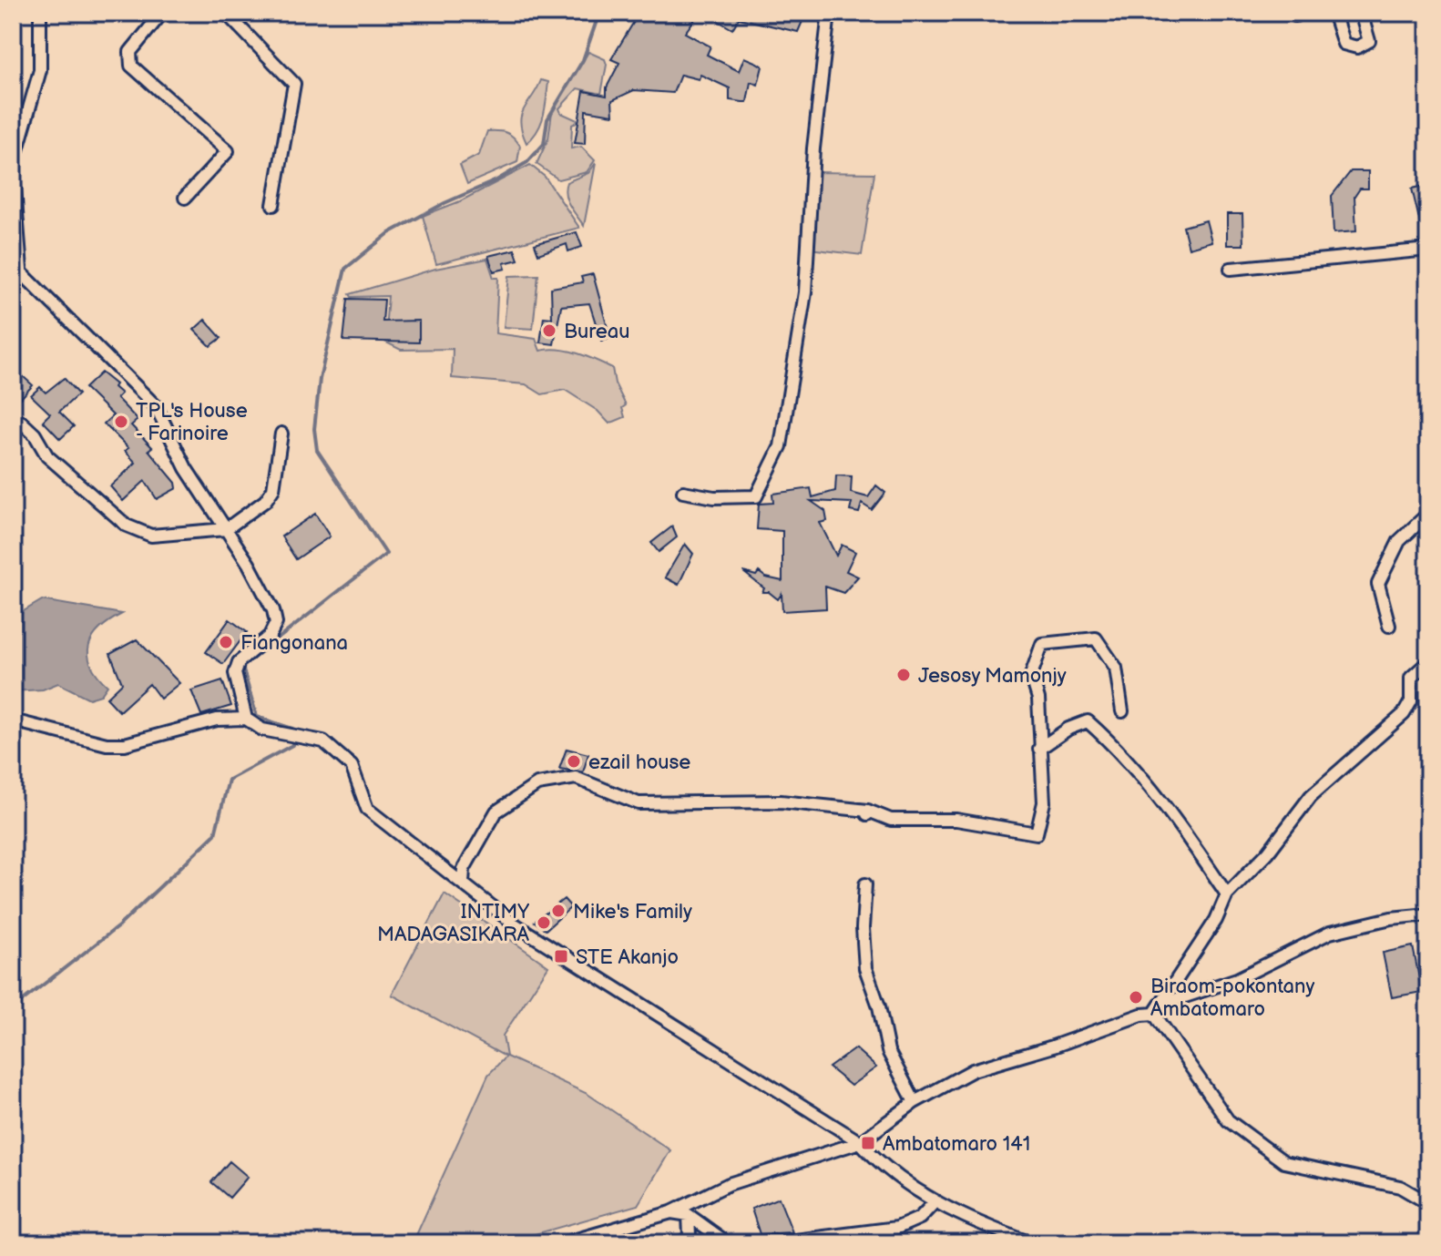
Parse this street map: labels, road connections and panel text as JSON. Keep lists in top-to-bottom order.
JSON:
{
  "places": {
    "other": [
      "Bureau",
      "TPL's House - Farinoire",
      "Fiangonana",
      "Jesosy Mamonjy",
      "ezail house",
      "Mike's Family",
      "INTIMY MADAGASIKARA",
      "Biraom-pokontany Ambatomaro"
    ],
    "transit": ["STE Akanjo", "Ambatomaro 141"]
  }
}
